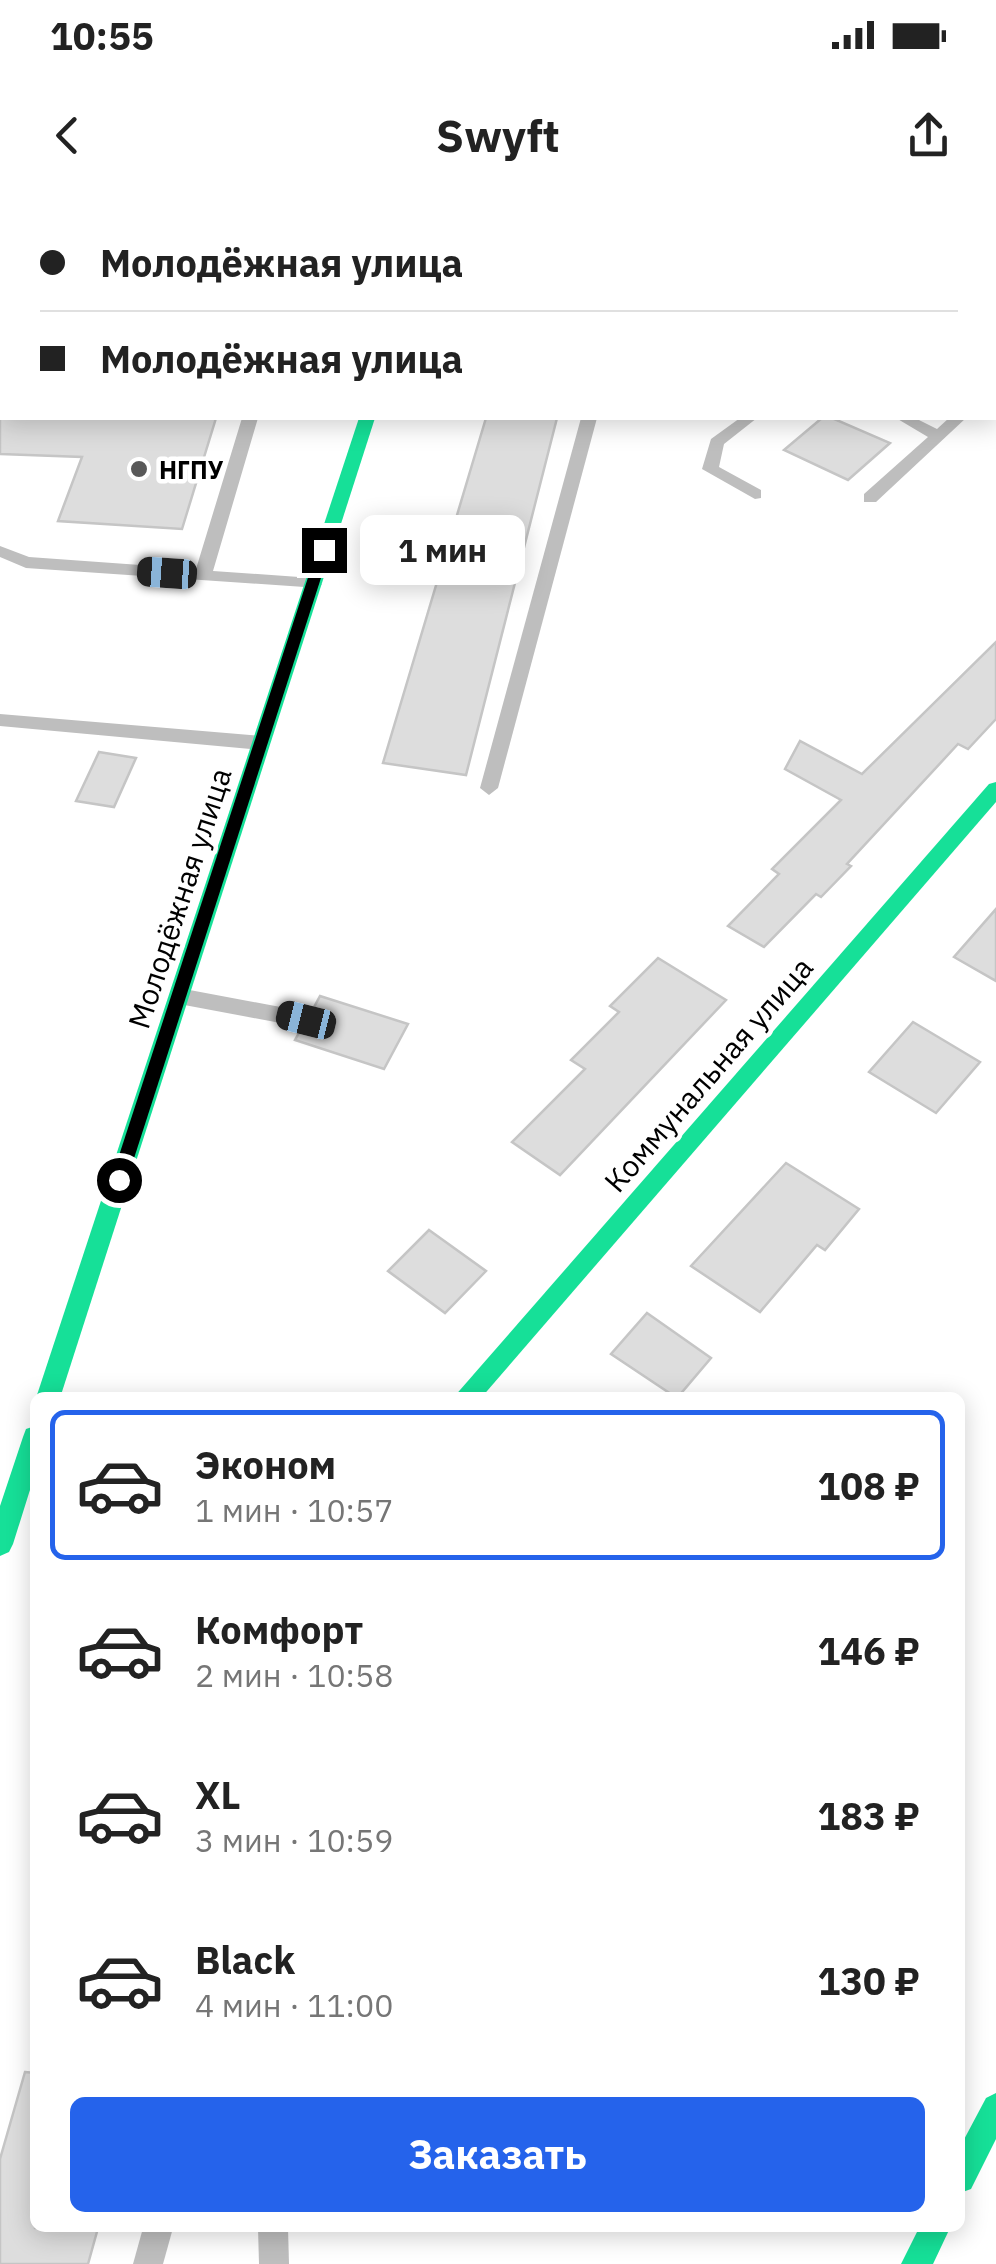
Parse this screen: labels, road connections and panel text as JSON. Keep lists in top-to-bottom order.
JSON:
{
  "streets": {
    "street": ["Молодёжная улица", "Коммунальная улица"]
  },
  "places": ["НГПУ"],
  "page": {
    "status": "10:55",
    "header": "Swyft",
    "banner": ["Молодёжная улица", "Молодёжная улица"],
    "bubble": "1 мин",
    "list": [
      {
        "name": "Эконом",
        "note": "1 мин · 10:57",
        "value": "108 ₽"
      },
      {
        "name": "Комфорт",
        "note": "2 мин · 10:58",
        "value": "146 ₽"
      },
      {
        "name": "XL",
        "note": "3 мин · 10:59",
        "value": "183 ₽"
      },
      {
        "name": "Black",
        "note": "4 мин · 11:00",
        "value": "130 ₽"
      }
    ],
    "buttons": "Заказать"
  }
}
